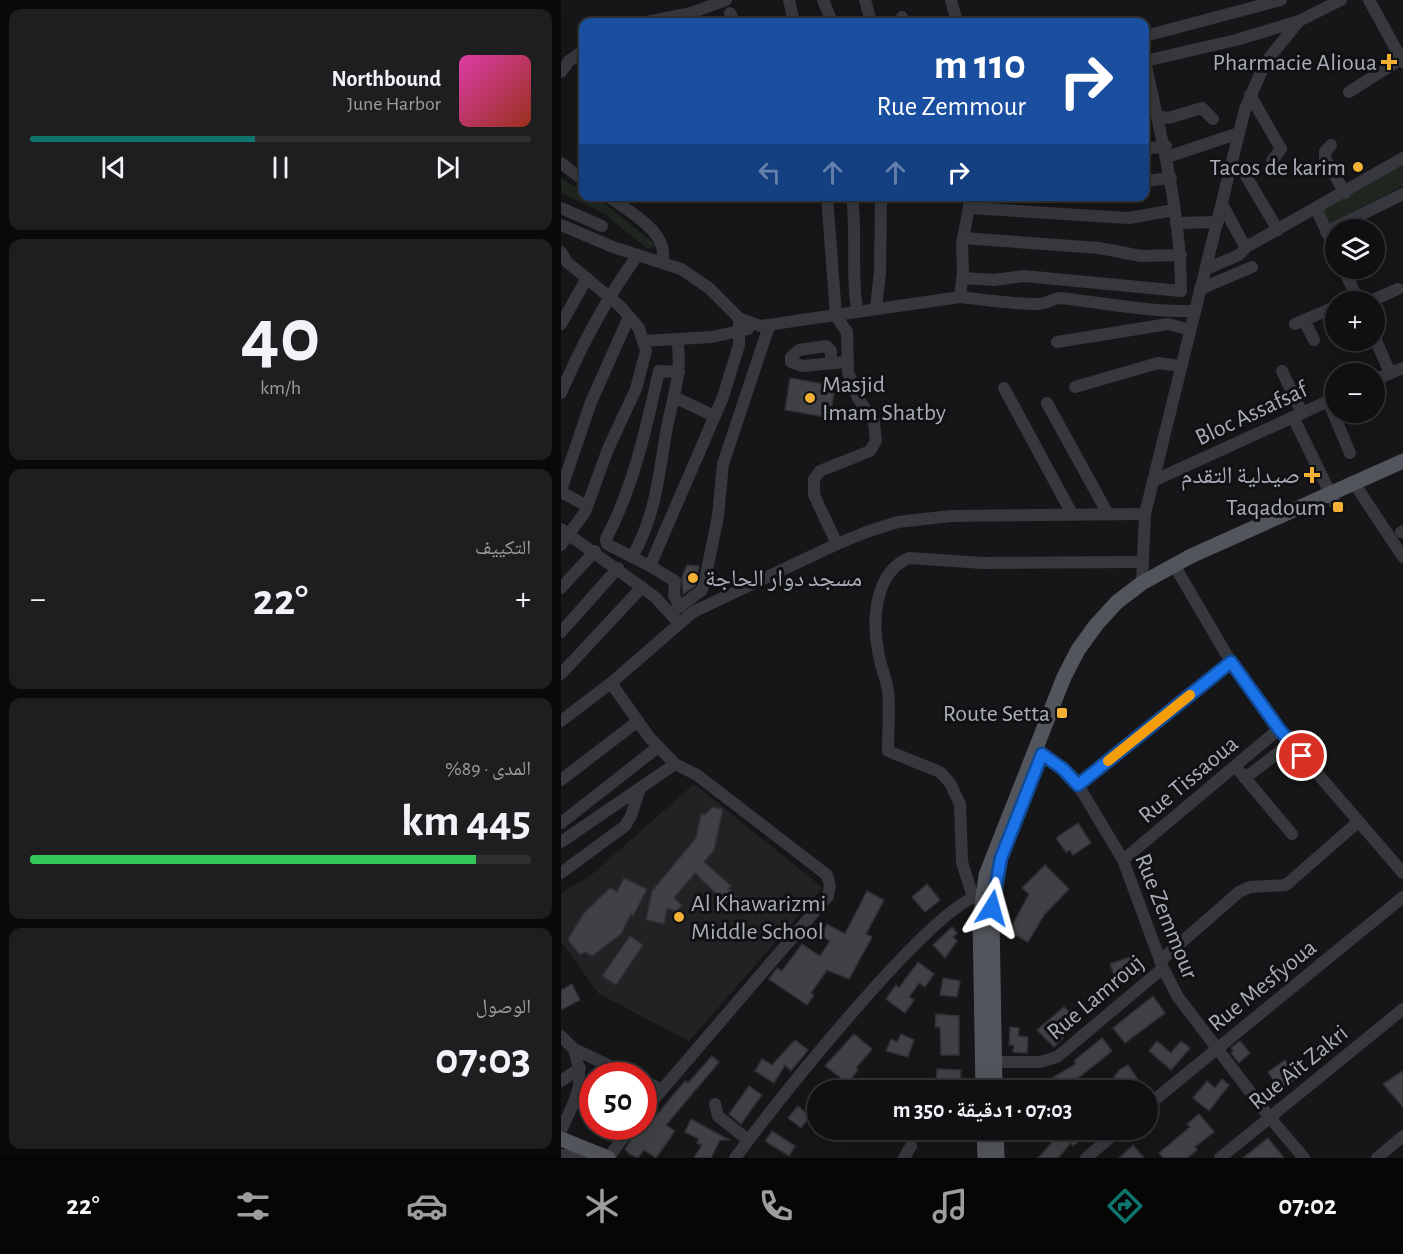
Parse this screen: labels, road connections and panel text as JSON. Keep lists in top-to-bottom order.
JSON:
{
  "streets": {
    "street": [
      "Bloc Assafsaf",
      "Rue Tissaoua",
      "Rue Zemmour",
      "Rue Mesfyoua",
      "Rue Lamrouj",
      "Rue Aït Zakri"
    ]
  },
  "crossings": [
    ["Rue Tissaoua", "Rue Zemmour"],
    ["Rue Zemmour", "Rue Mesfyoua"],
    ["Rue Zemmour", "Rue Lamrouj"],
    ["Rue Zemmour", "Rue Aït Zakri"]
  ],
  "places": {
    "health": ["Pharmacie Alioua", "صيدلية التقدم"],
    "other": [
      "Tacos de karim",
      "Masjid Imam Shatby",
      "مسجد دوار الحاجة",
      "Al Khawarizmi Middle School"
    ],
    "transit": ["Taqadoum", "Route Setta"]
  },
  "page": {
    "turn": ["110 m", "Rue Zemmour"],
    "song": ["Northbound", "June Harbor"],
    "map_buttons": ["+", "−"],
    "tile": [
      ["40", "km/h"],
      "التكييف",
      ["المدى · 89%", "445 km"],
      ["الوصول", "07:03"]
    ],
    "heat": ["−", "22°", "+"],
    "limit": "50",
    "trip": "07:03 · 1 دقيقة · 350 m",
    "tabs": ["07:02", "22°"]
  }
}
